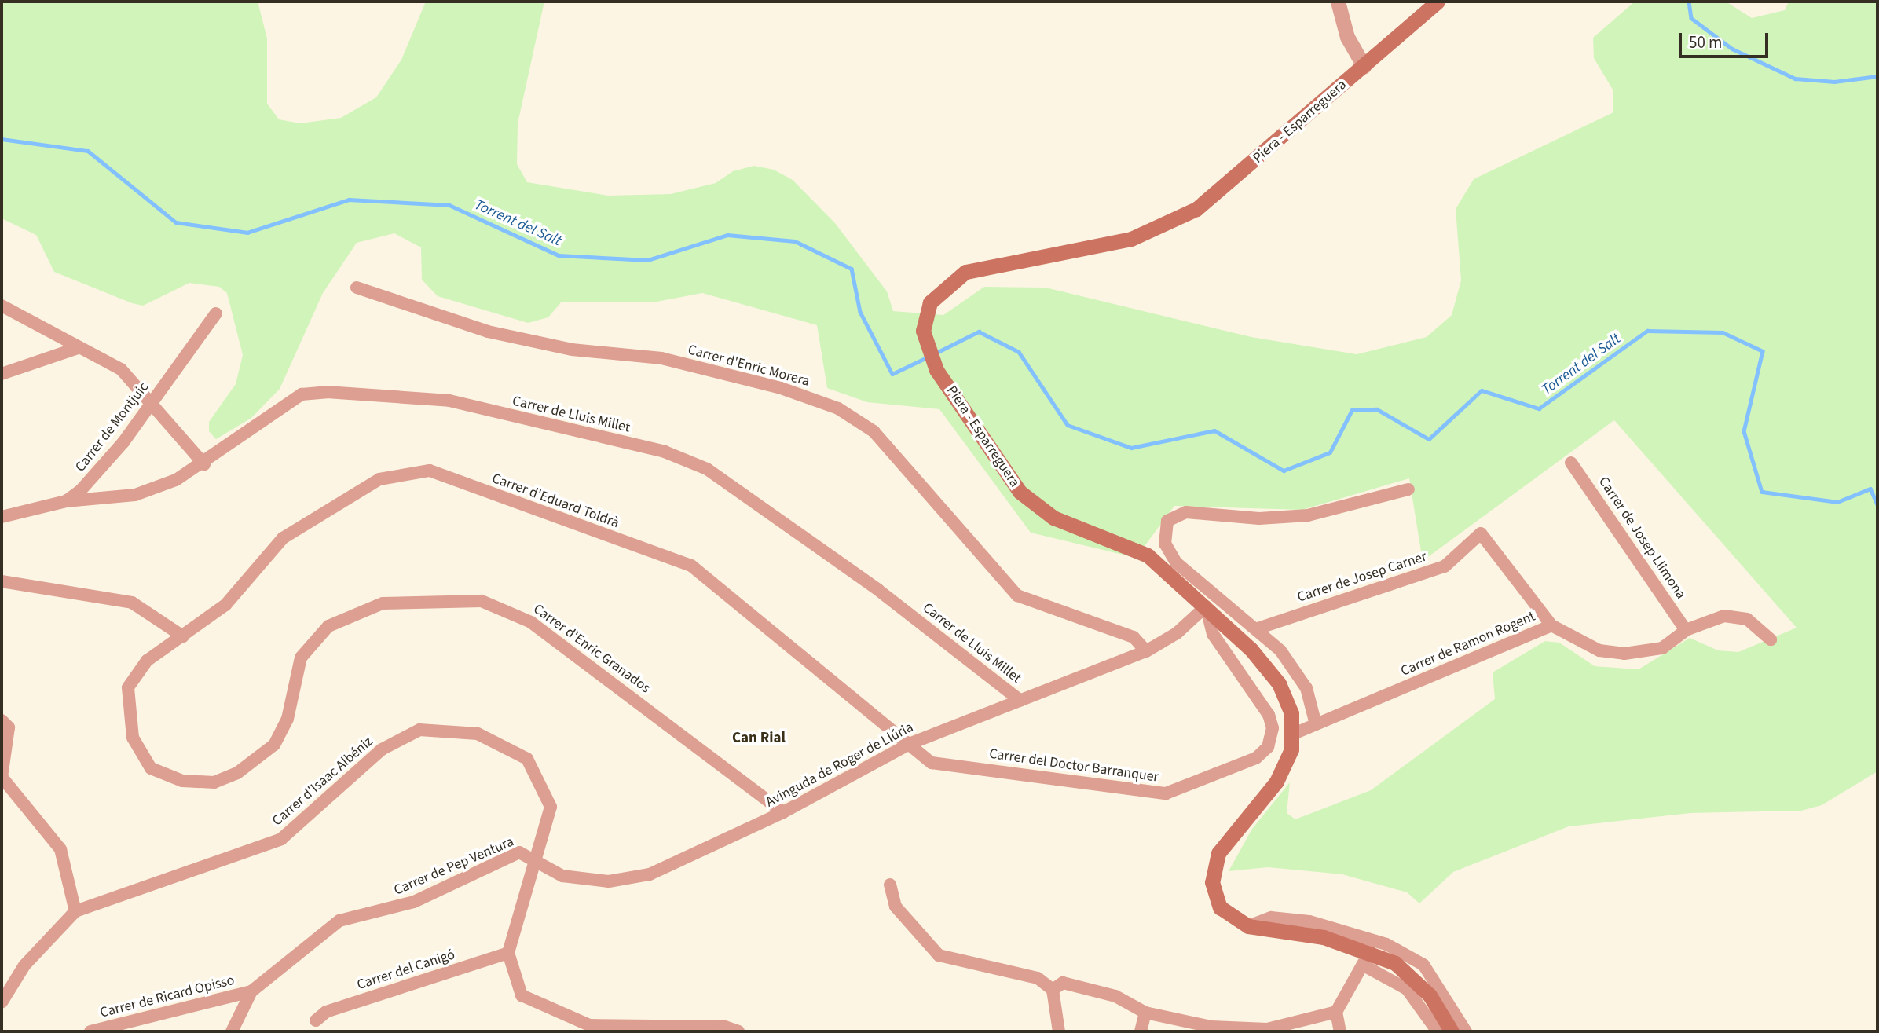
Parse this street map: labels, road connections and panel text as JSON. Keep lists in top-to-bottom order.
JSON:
{
  "streets": {
    "main road": ["Piera - Esparreguera"],
    "street": [
      "Carrer d'Enric Morera",
      "Carrer de Lluis Millet",
      "Carrer de Montjuic",
      "Carrer d'Eduard Toldrà",
      "Carrer de Josep Llimona",
      "Carrer de Josep Carner",
      "Carrer de Ramon Rogent",
      "Carrer d'Enric Granados",
      "Avinguda de Roger de Llúria",
      "Carrer del Doctor Barranquer",
      "Carrer d'Isaac Albéniz",
      "Carrer de Pep Ventura",
      "Carrer del Canigó",
      "Carrer de Ricard Opisso"
    ]
  },
  "crossings": [
    ["Piera - Esparreguera", "Carrer de Ramon Rogent"],
    ["Piera - Esparreguera", "Avinguda de Roger de Llúria"],
    ["Piera - Esparreguera", "Carrer del Doctor Barranquer"],
    ["Carrer d'Enric Morera", "Avinguda de Roger de Llúria"],
    ["Carrer de Lluis Millet", "Carrer de Montjuic"],
    ["Carrer de Lluis Millet", "Avinguda de Roger de Llúria"],
    ["Carrer d'Eduard Toldrà", "Carrer d'Enric Granados"],
    ["Carrer d'Eduard Toldrà", "Avinguda de Roger de Llúria"],
    ["Carrer d'Eduard Toldrà", "Carrer del Doctor Barranquer"],
    ["Carrer de Josep Llimona", "Carrer de Ramon Rogent"],
    ["Carrer de Josep Carner", "Carrer de Ramon Rogent"],
    ["Carrer d'Enric Granados", "Avinguda de Roger de Llúria"],
    ["Avinguda de Roger de Llúria", "Carrer del Doctor Barranquer"],
    ["Avinguda de Roger de Llúria", "Carrer d'Isaac Albéniz"],
    ["Avinguda de Roger de Llúria", "Carrer de Pep Ventura"],
    ["Carrer d'Isaac Albéniz", "Carrer de Pep Ventura"],
    ["Carrer d'Isaac Albéniz", "Carrer del Canigó"],
    ["Carrer de Pep Ventura", "Carrer de Ricard Opisso"]
  ],
  "districts": ["Can Rial"],
  "water": ["Torrent del Salt"],
  "scale_bar": "50 m"
}
